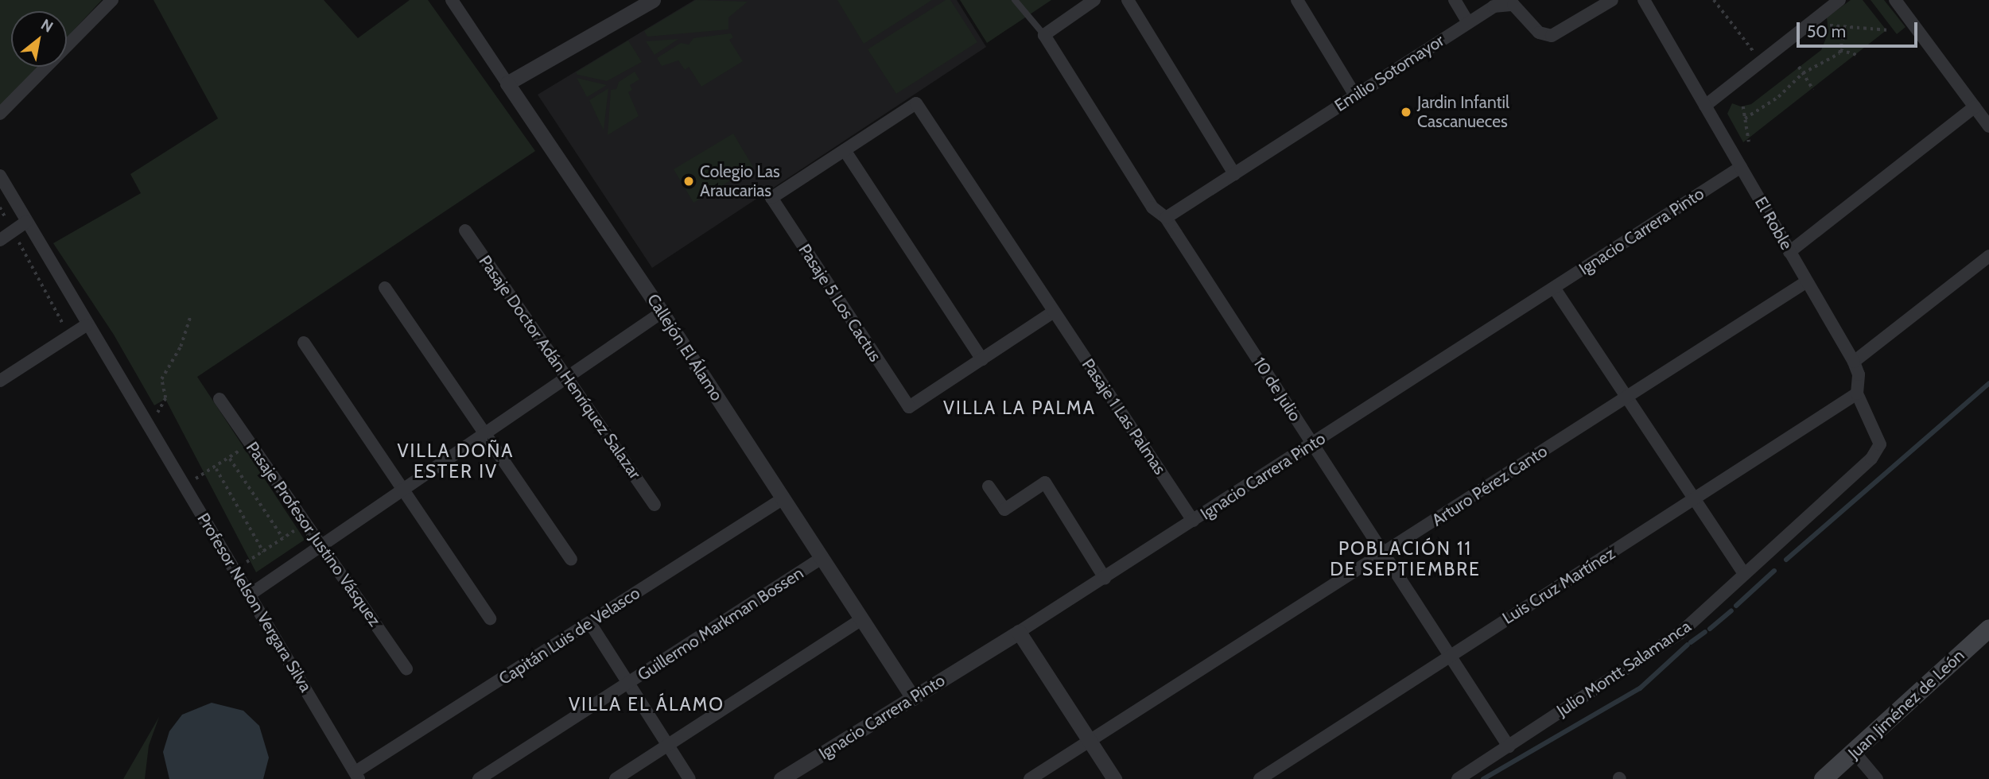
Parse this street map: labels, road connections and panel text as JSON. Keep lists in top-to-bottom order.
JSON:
{
  "streets": {
    "main road": ["Juan Jiménez de León"],
    "street": [
      "Emilio Sotomayor",
      "El Roble",
      "Ignacio Carrera Pinto",
      "Pasaje 5 Los Cactus",
      "Callejón El Álamo",
      "Pasaje Doctor Adán Henríquez Salazar",
      "10 de Julio",
      "Pasaje 1 Las Palmas",
      "Arturo Pérez Canto",
      "Pasaje Profesor Justino Vásquez",
      "Luis Cruz Martínez",
      "Profesor Nelson Vergara Silva",
      "Guillermo Markman Bossen",
      "Capitán Luis de Velasco",
      "Julio Montt Salamanca"
    ]
  },
  "crossings": [
    ["Emilio Sotomayor", "10 de Julio"],
    ["El Roble", "Ignacio Carrera Pinto"],
    ["El Roble", "Arturo Pérez Canto"],
    ["El Roble", "Luis Cruz Martínez"],
    ["El Roble", "Julio Montt Salamanca"],
    ["Ignacio Carrera Pinto", "Callejón El Álamo"],
    ["Ignacio Carrera Pinto", "10 de Julio"],
    ["Ignacio Carrera Pinto", "Pasaje 1 Las Palmas"],
    ["Pasaje 5 Los Cactus", "Pasaje 1 Las Palmas"],
    ["Callejón El Álamo", "Guillermo Markman Bossen"],
    ["Callejón El Álamo", "Capitán Luis de Velasco"],
    ["10 de Julio", "Arturo Pérez Canto"],
    ["10 de Julio", "Luis Cruz Martínez"],
    ["10 de Julio", "Julio Montt Salamanca"],
    ["Profesor Nelson Vergara Silva", "Capitán Luis de Velasco"]
  ],
  "districts": [
    "VILLA LA PALMA",
    "VILLA DOÑA ESTER IV",
    "POBLACIÓN 11 DE SEPTIEMBRE",
    "VILLA EL ÁLAMO"
  ],
  "places": ["Jardin Infantil Cascanueces", "Colegio Las Araucarias"],
  "scale_bar": "50 m",
  "north": "top right"
}
